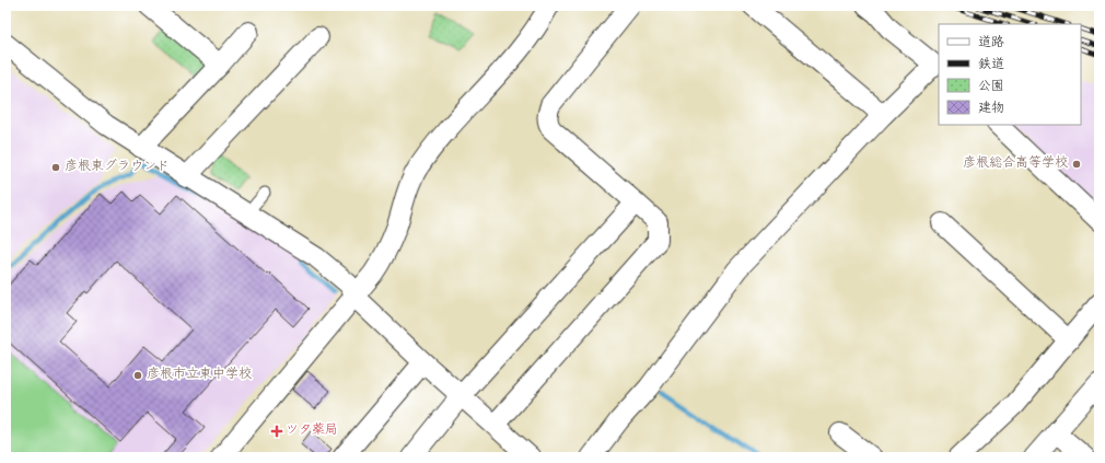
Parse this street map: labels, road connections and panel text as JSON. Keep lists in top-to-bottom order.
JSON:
{
  "places": {
    "other": ["彦根総合高等学校", "彦根東グラウンド", "彦根市立東中学校"],
    "health": ["ツタ薬局"]
  },
  "legend": [
    "道路",
    "鉄道",
    "公園",
    "建物"
  ]
}
